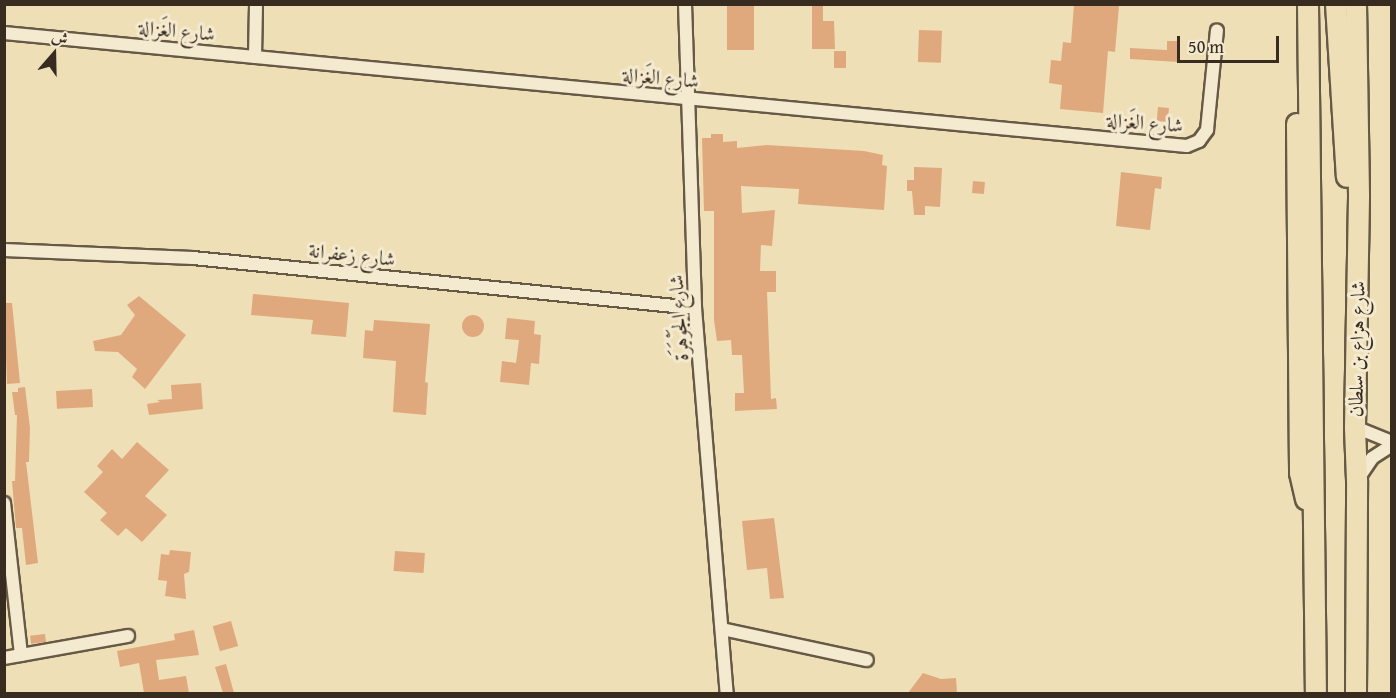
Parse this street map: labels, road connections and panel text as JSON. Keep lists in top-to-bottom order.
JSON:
{
  "streets": {
    "main road": ["شارع هزاع بن سلطان"],
    "street": ["شارع الغَزالة", "شارع زعفرانة", "شارع الجَوْهَرَة"]
  },
  "crossings": [
    ["شارع الغَزالة", "شارع الجَوْهَرَة"],
    ["شارع زعفرانة", "شارع الجَوْهَرَة"]
  ],
  "scale_bar": "50 m",
  "north": "top"
}
